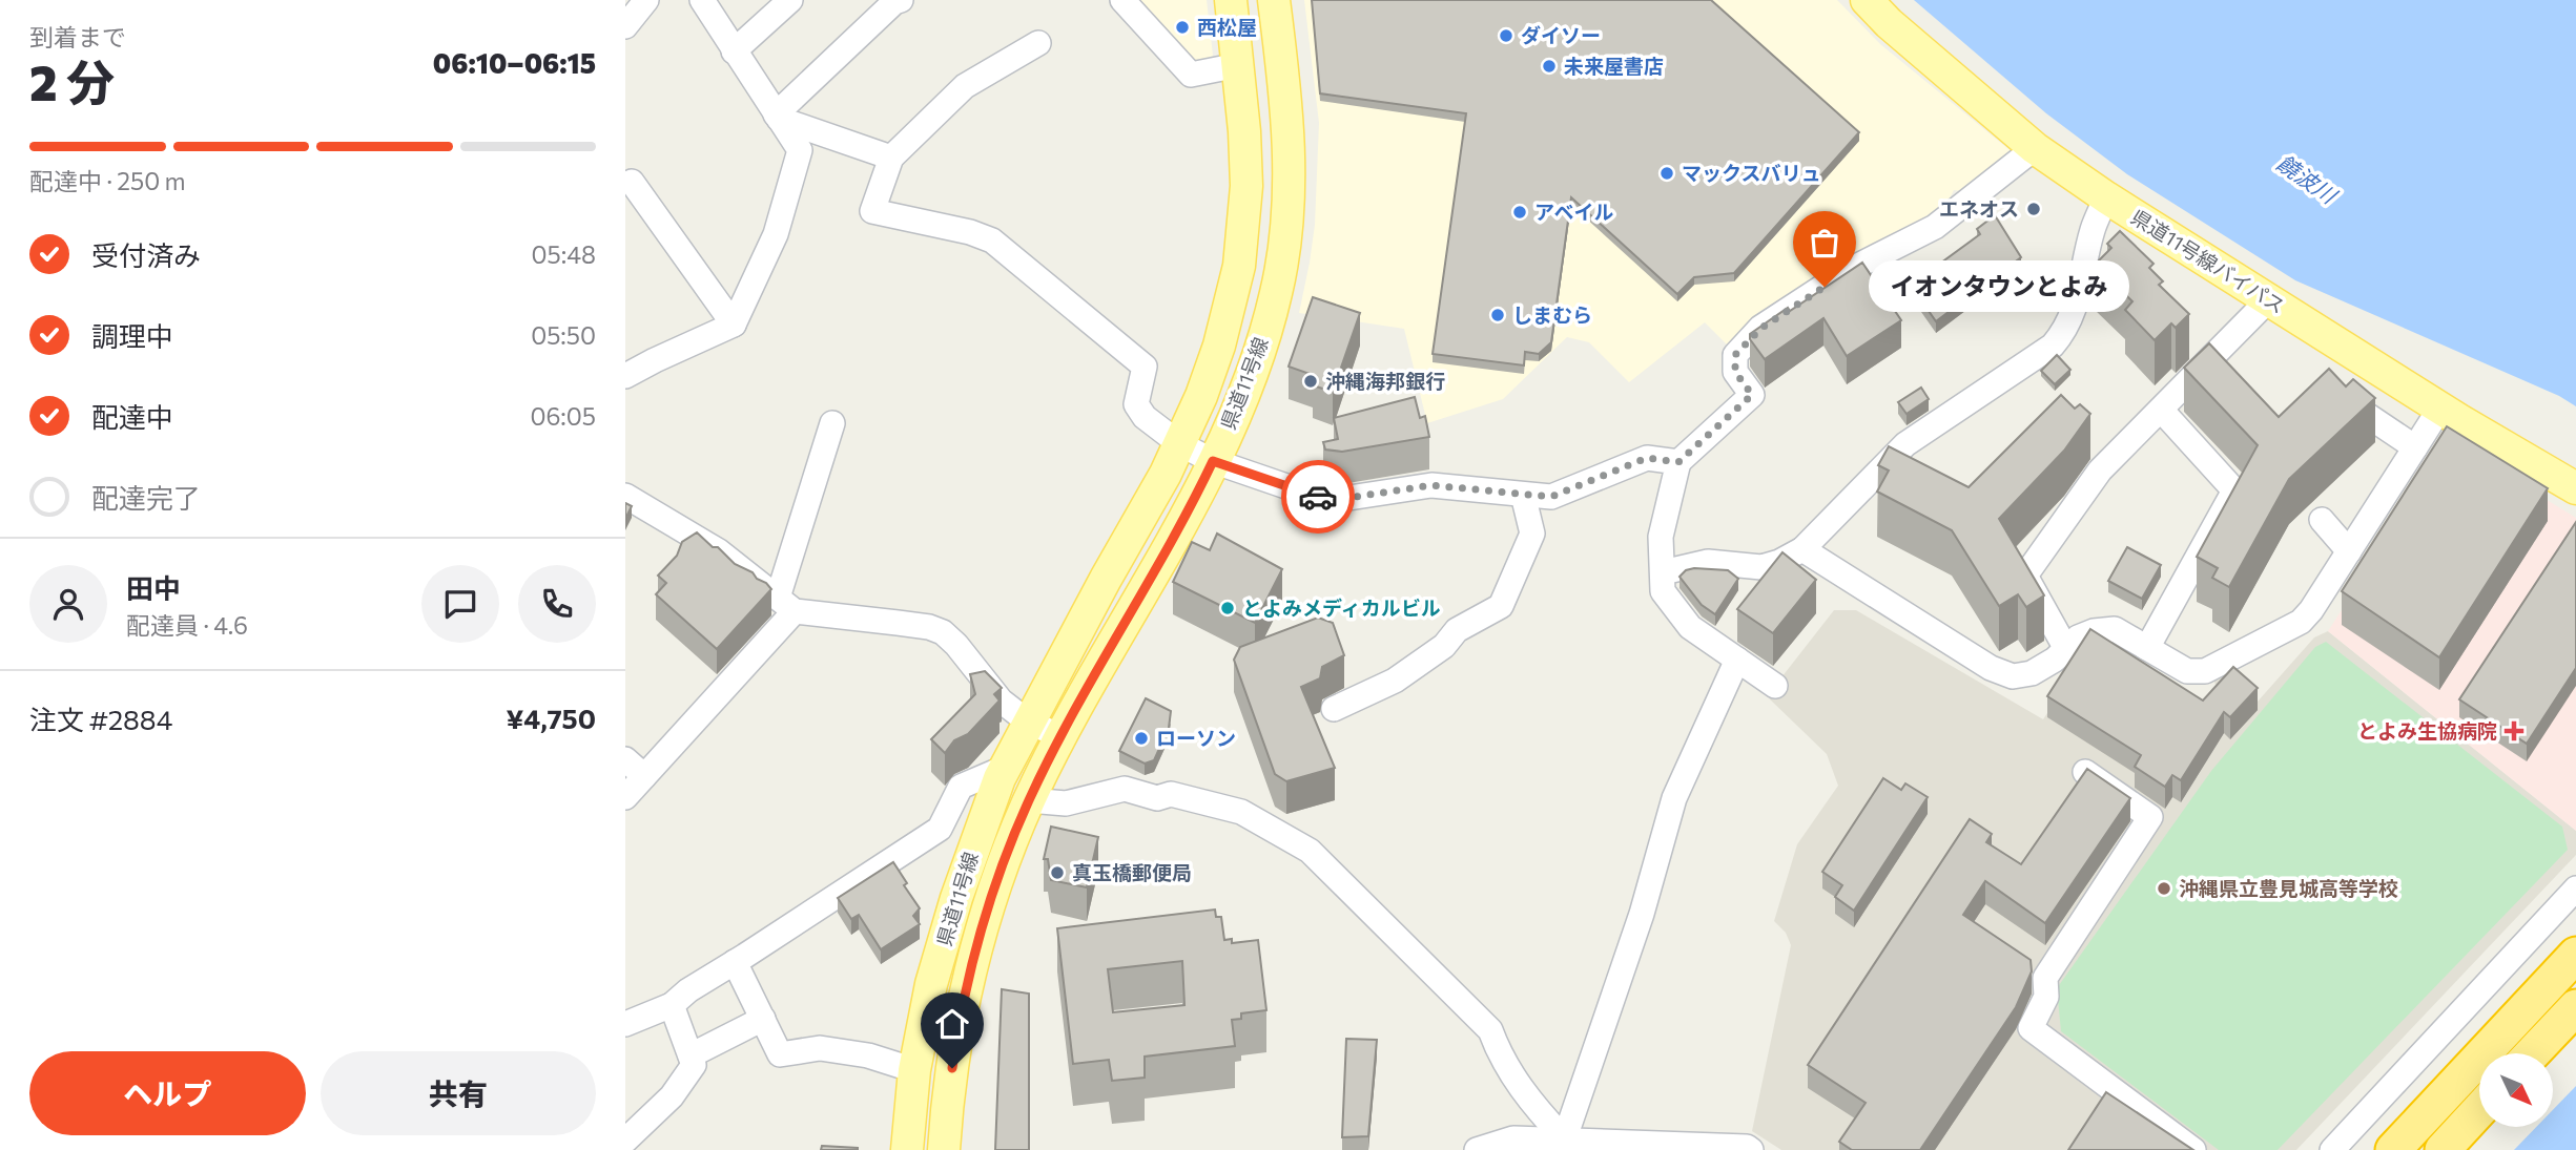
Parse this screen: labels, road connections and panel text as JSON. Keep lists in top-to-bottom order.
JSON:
{
  "streets": {
    "main road": ["県道11号線バイパス", "県道11号線"]
  },
  "water": ["饒波川"],
  "places": {
    "other": [
      "西松屋",
      "ダイソー",
      "未来屋書店",
      "マックスバリュ",
      "エネオス",
      "アベイル",
      "イオンタウンとよみ",
      "しまむら",
      "沖縄海邦銀行",
      "とよみメディカルビル",
      "ローソン",
      "真玉橋郵便局",
      "沖縄県立豊見城高等学校"
    ],
    "health": ["とよみ生協病院"]
  },
  "north": "bottom right",
  "page": {
    "heading": ["2 分", "到着まで", "06:10–06:15"],
    "panel": [
      "田中",
      "配達員 · 4.6",
      "注文 #2884",
      "¥4,750"
    ],
    "bar": "配達中 · 250 m",
    "list": [
      ["受付済み", "05:48"],
      ["調理中", "05:50"],
      ["配達中", "06:05"],
      "配達完了"
    ],
    "bubble": "イオンタウンとよみ",
    "buttons": ["ヘルプ", "共有"]
  }
}
